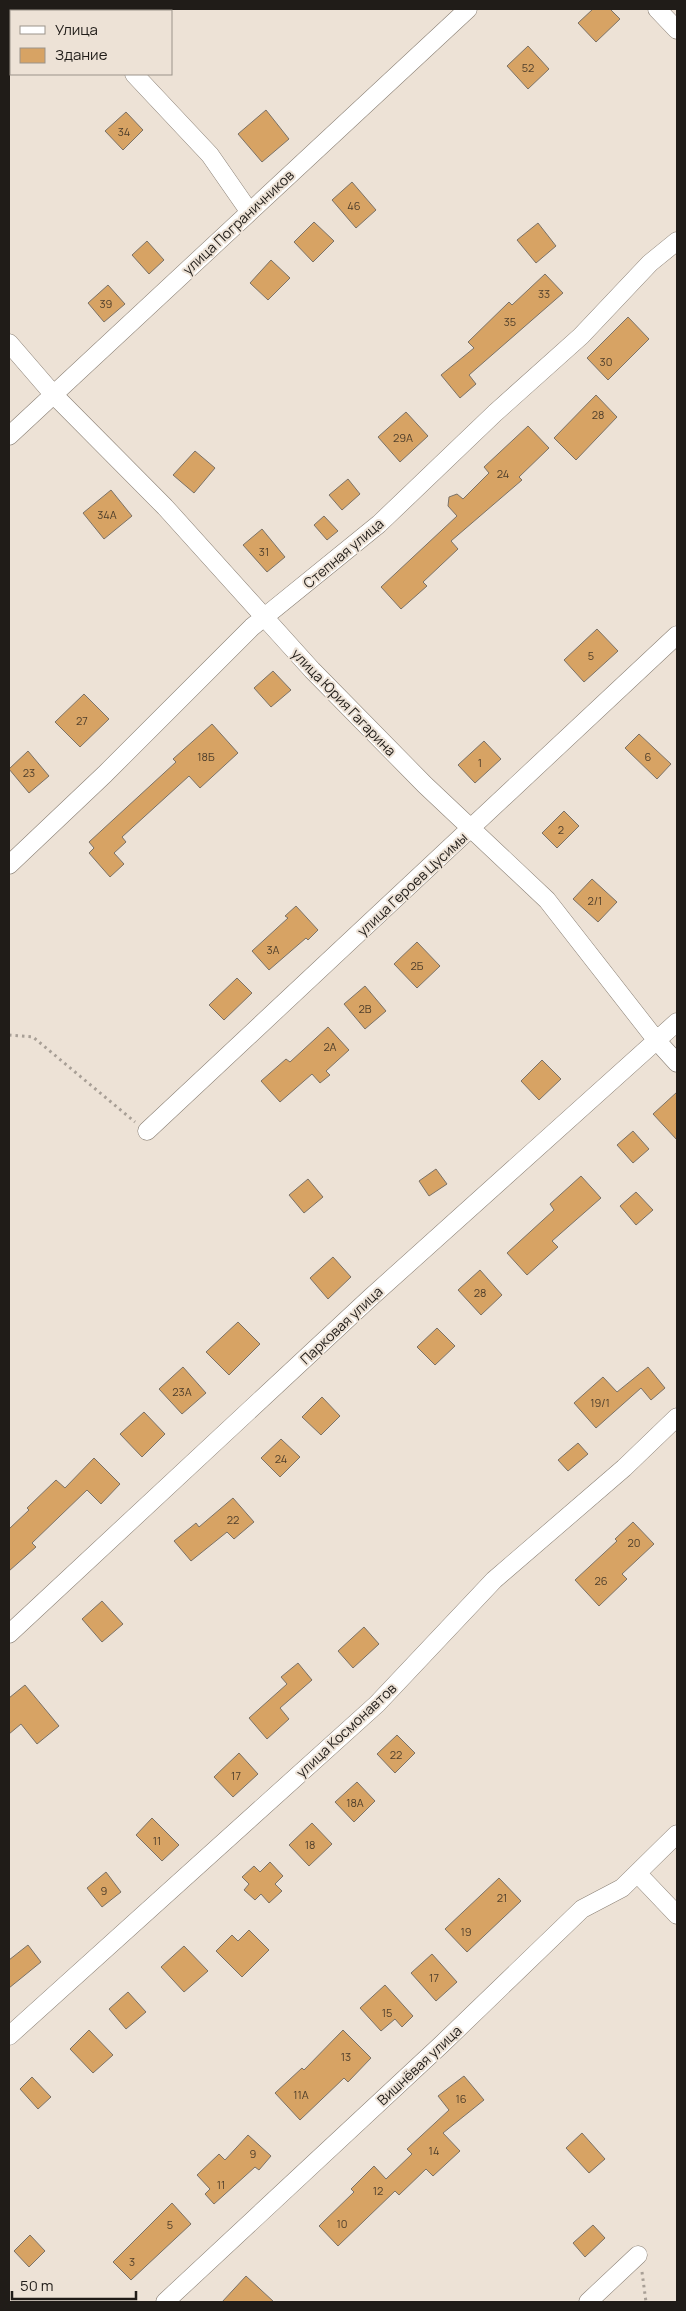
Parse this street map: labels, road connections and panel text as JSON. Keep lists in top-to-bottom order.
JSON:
{
  "streets": {
    "street": [
      "улица Пограничников",
      "Степная улица",
      "улица Юрия Гагарина",
      "улица Героев Цусимы",
      "Парковая улица",
      "улица Космонавтов",
      "Вишнёвая улица"
    ]
  },
  "crossings": [
    ["улица Пограничников", "улица Юрия Гагарина"],
    ["Степная улица", "улица Юрия Гагарина"],
    ["улица Юрия Гагарина", "улица Героев Цусимы"],
    ["улица Юрия Гагарина", "Парковая улица"]
  ],
  "house_numbers": [
    "52",
    "34",
    "46",
    "33",
    "39",
    "35",
    "30",
    "28",
    "29А",
    "24",
    "34А",
    "31",
    "5",
    "27",
    "18Б",
    "6",
    "1",
    "23",
    "2",
    "2/1",
    "3А",
    "2Б",
    "2В",
    "2А",
    "28",
    "23А",
    "19/1",
    "24",
    "22",
    "20",
    "26",
    "22",
    "17",
    "18А",
    "11",
    "18",
    "9",
    "21",
    "19",
    "17",
    "15",
    "13",
    "11А",
    "16",
    "14",
    "9",
    "11",
    "12",
    "10",
    "5",
    "3"
  ],
  "legend": ["Улица", "Здание"],
  "scale_bar": "50 m"
}
